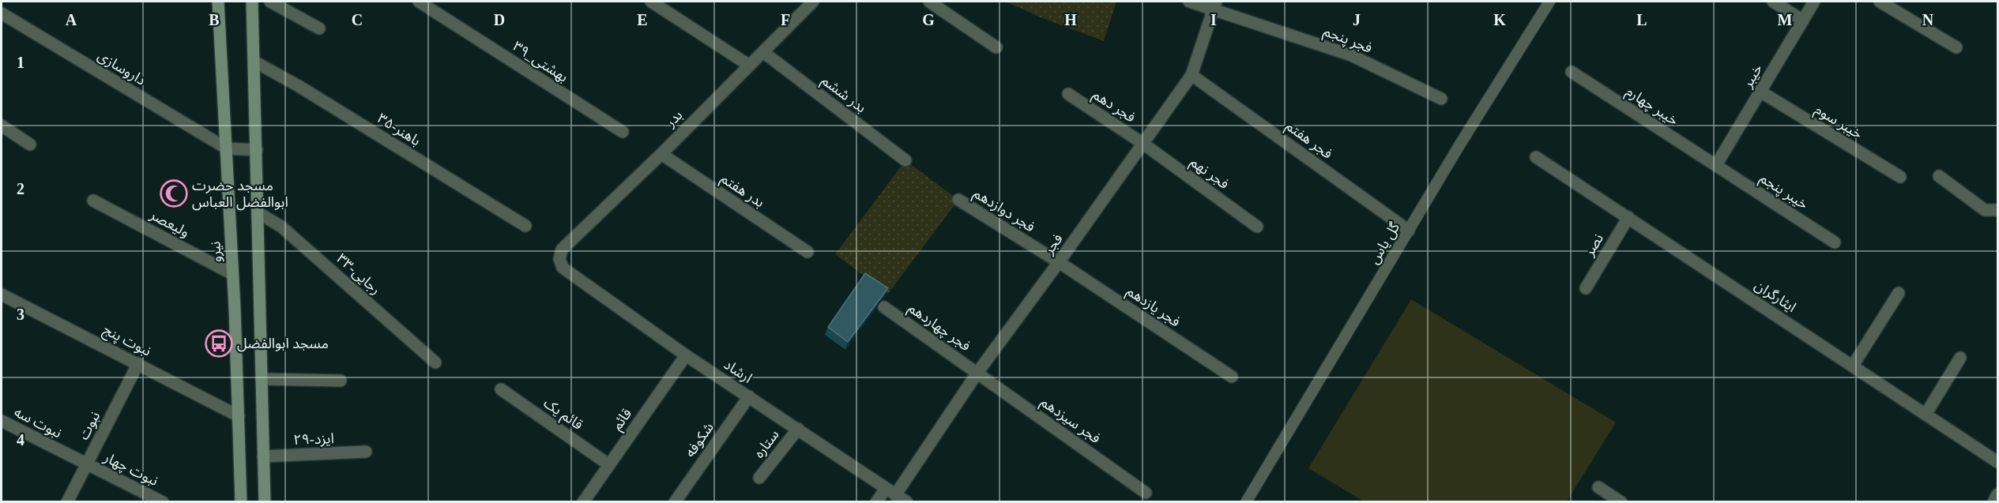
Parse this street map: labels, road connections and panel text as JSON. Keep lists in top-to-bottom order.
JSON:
{
  "streets": {
    "main road": ["نیرو"],
    "street": [
      "فجر پنجم",
      "۳۹_بهشتی",
      "داروسازی",
      "خیبر",
      "بدر ششم",
      "فجر دهم",
      "خیبر چهارم",
      "بدر",
      "خیبر سوم",
      "۳۵-باهنر",
      "فجر هفتم",
      "فجر نهم",
      "بدر هفتم",
      "خیبر پنجم",
      "فجر دوازدهم",
      "ولیعصر",
      "گل یاس",
      "فجر",
      "نصر",
      "۳۳-رجایی",
      "ایثارگران",
      "فجر یازدهم",
      "فجر چهاردهم",
      "نبوت پنج",
      "ارشاد",
      "قائم یک",
      "قائم",
      "فجر سیزدهم",
      "نبوت سه",
      "نبوت",
      "۲۹-ایزد",
      "شکوفه",
      "ستاره",
      "نبوت چهار"
    ]
  },
  "crossings": [
    ["فجر پنجم", "فجر"],
    ["داروسازی", "نیرو"],
    ["خیبر", "خیبر چهارم"],
    ["خیبر", "خیبر سوم"],
    ["خیبر", "خیبر پنجم"],
    ["بدر ششم", "بدر"],
    ["فجر دهم", "فجر نهم"],
    ["فجر دهم", "فجر"],
    ["خیبر چهارم", "خیبر پنجم"],
    ["بدر", "بدر هفتم"],
    ["بدر", "ارشاد"],
    ["فجر هفتم", "گل یاس"],
    ["فجر هفتم", "فجر"],
    ["فجر نهم", "فجر"],
    ["فجر دوازدهم", "فجر"],
    ["فجر دوازدهم", "فجر یازدهم"],
    ["ولیعصر", "نیرو"],
    ["فجر", "فجر یازدهم"],
    ["فجر", "فجر چهاردهم"],
    ["فجر", "ارشاد"],
    ["فجر", "فجر سیزدهم"],
    ["نصر", "ایثارگران"],
    ["نیرو", "نبوت پنج"],
    ["فجر چهاردهم", "فجر سیزدهم"],
    ["نبوت پنج", "نبوت"],
    ["ارشاد", "قائم"],
    ["ارشاد", "شکوفه"],
    ["ارشاد", "ستاره"],
    ["قائم یک", "قائم"],
    ["نبوت سه", "نبوت"],
    ["نبوت سه", "نبوت چهار"],
    ["نبوت", "نبوت چهار"]
  ],
  "places": {
    "mosque": ["مسجد حضرت ابوالفضل العباس"],
    "bus stop": ["مسجد ابوالفضل"]
  },
  "grid": {
    "columns": [
      "A",
      "B",
      "C",
      "D",
      "E",
      "F",
      "G",
      "H",
      "I",
      "J",
      "K",
      "L",
      "M",
      "N"
    ],
    "rows": [
      "1",
      "2",
      "3",
      "4"
    ]
  }
}
